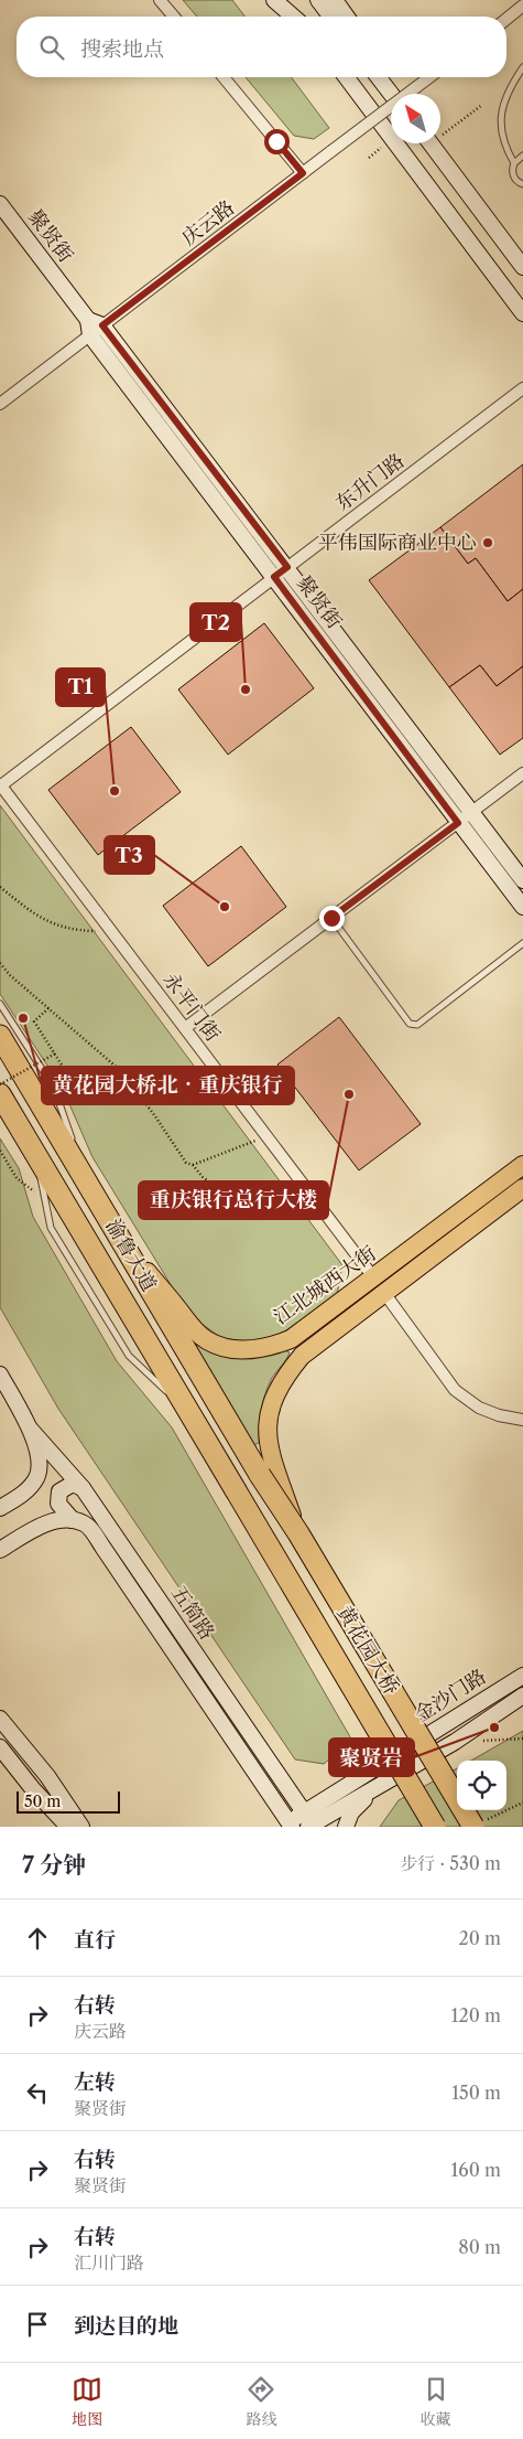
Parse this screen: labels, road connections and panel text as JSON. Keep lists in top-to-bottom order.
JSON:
{
  "streets": {
    "highway": ["渝鲁大道", "黄花园大桥"],
    "main road": ["江北城西大街"],
    "street": [
      "庆云路",
      "聚贤街",
      "东升门路",
      "永平门街",
      "五简路",
      "金沙门路"
    ]
  },
  "crossings": [
    ["庆云路", "聚贤街"],
    ["聚贤街", "东升门路"],
    ["东升门路", "永平门街"],
    ["永平门街", "江北城西大街"],
    ["渝鲁大道", "江北城西大街"],
    ["渝鲁大道", "黄花园大桥"],
    ["江北城西大街", "黄花园大桥"],
    ["五简路", "金沙门路"]
  ],
  "places": [
    "平伟国际商业中心",
    "T2",
    "T1",
    "T3",
    "黄花园大桥北‧重庆银行",
    "重庆银行总行大楼",
    "聚贤岩"
  ],
  "scale_bar": "50 m",
  "north": "top left",
  "page": {
    "search": "搜索地点",
    "scale": "50 m",
    "heading": ["7 分钟", "步行 · 530 m"],
    "list": [
      ["直行", "20 m"],
      ["右转", "庆云路", "120 m"],
      ["左转", "聚贤街", "150 m"],
      ["右转", "聚贤街", "160 m"],
      ["右转", "汇川门路", "80 m"],
      "到达目的地"
    ],
    "nav": ["地图", "路线", "收藏"]
  }
}
